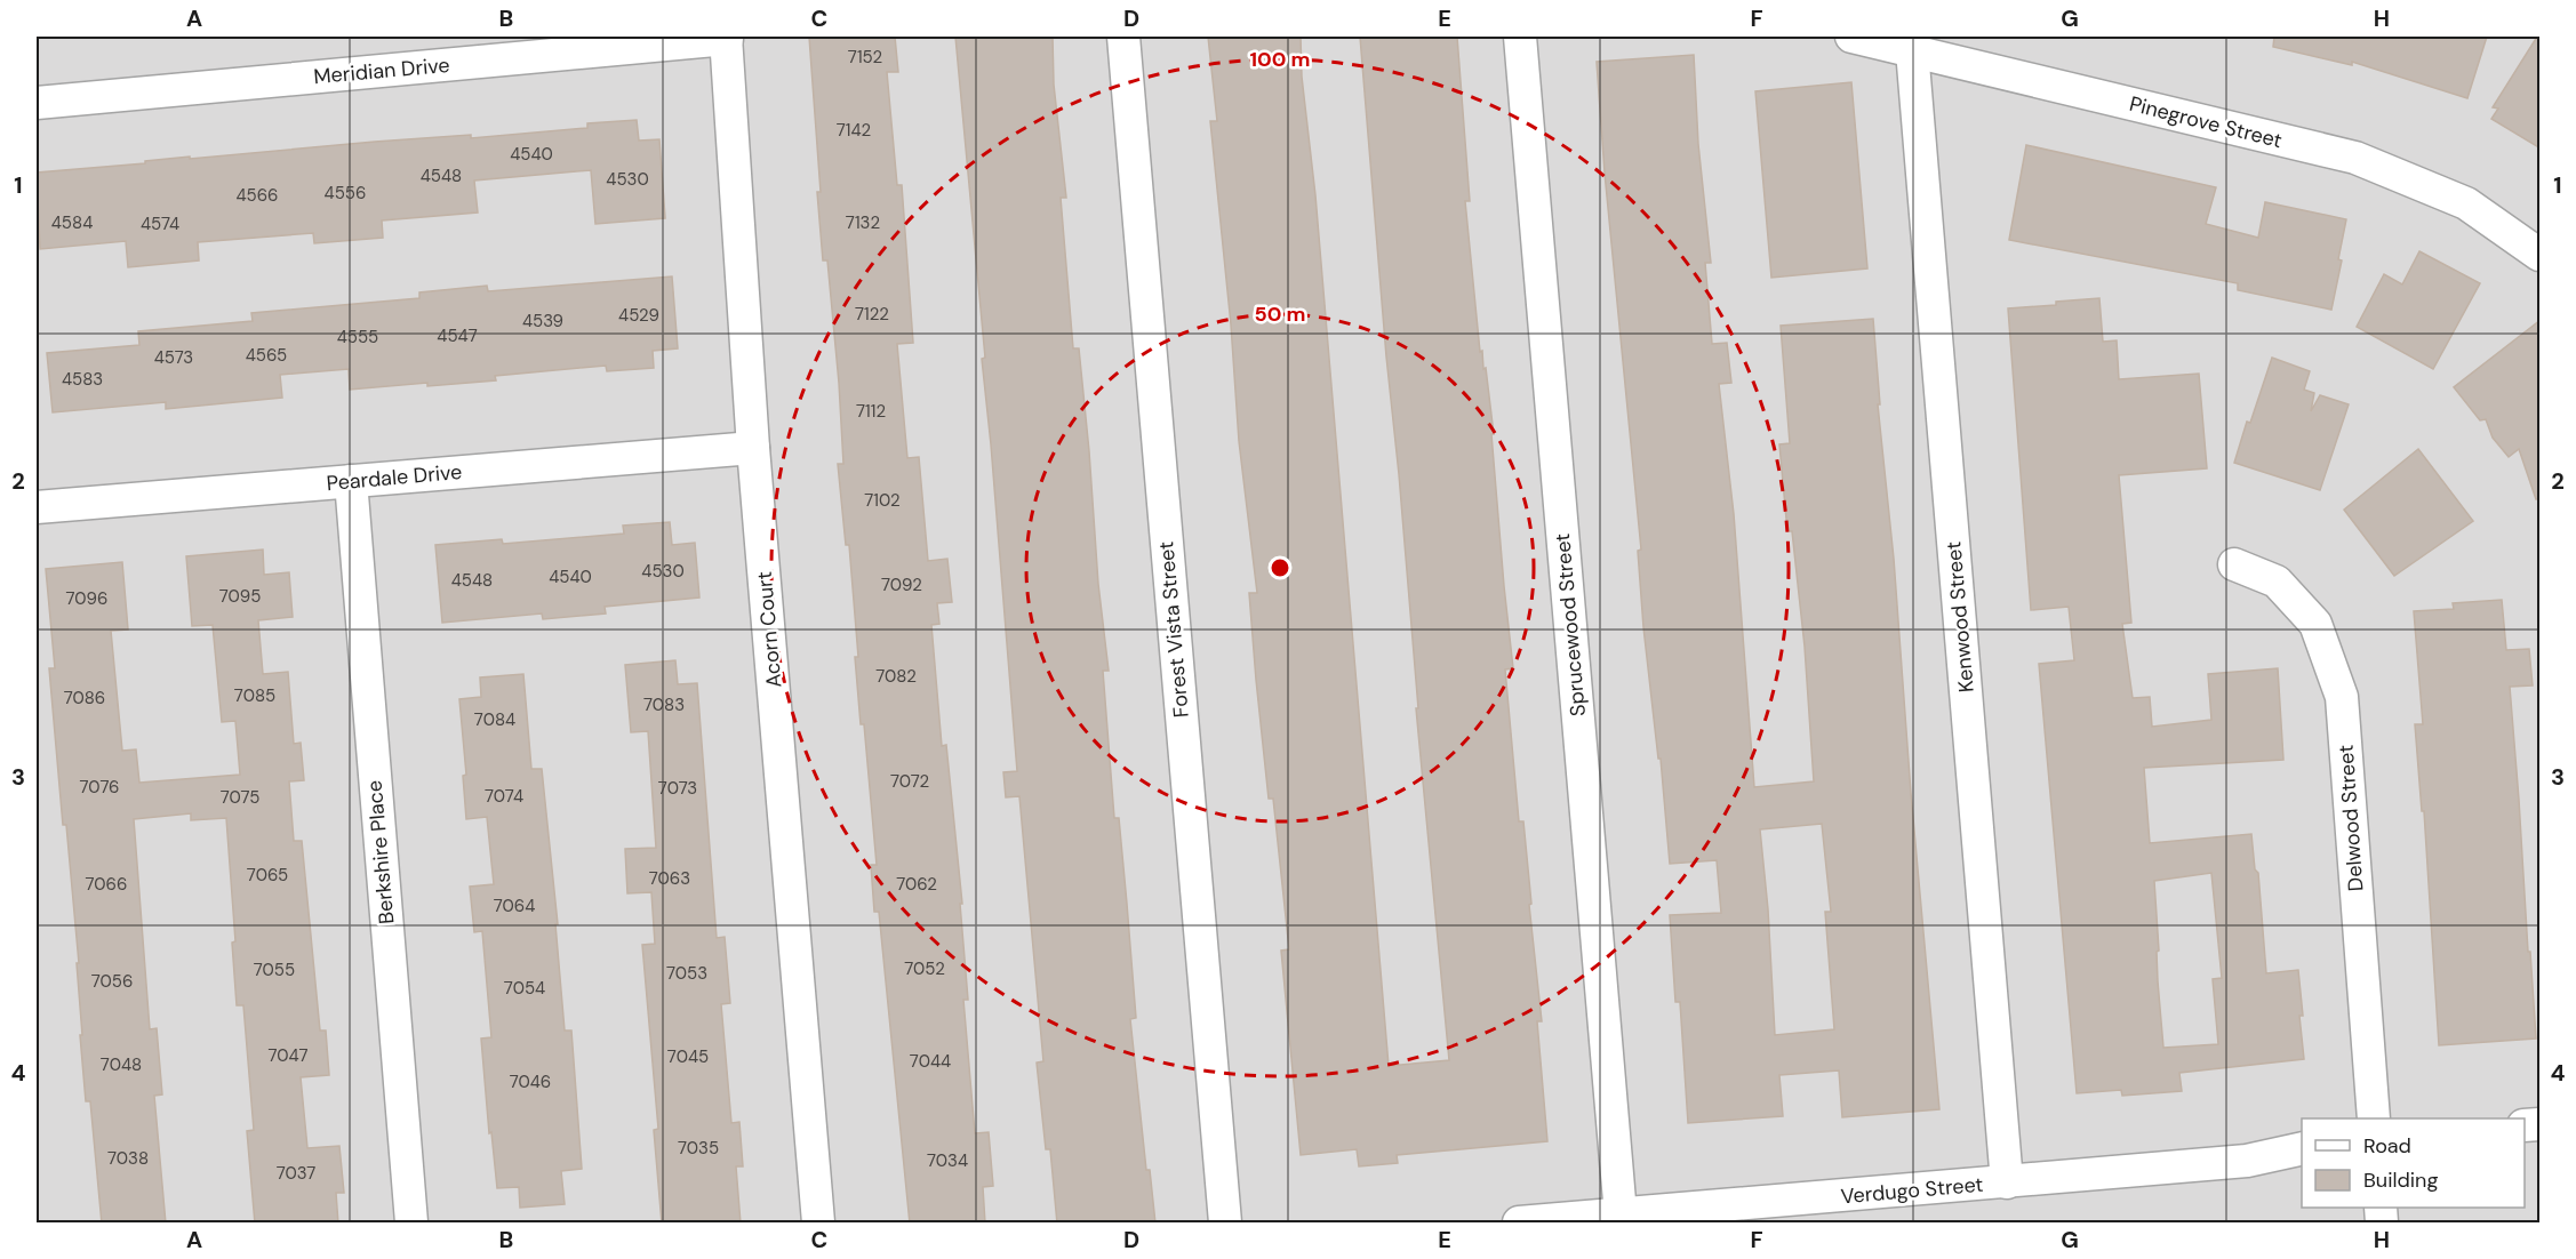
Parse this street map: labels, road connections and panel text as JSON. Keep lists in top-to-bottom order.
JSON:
{
  "streets": {
    "street": [
      "Meridian Drive",
      "Pinegrove Street",
      "Peardale Drive",
      "Kenwood Street",
      "Sprucewood Street",
      "Acorn Court",
      "Forest Vista Street",
      "Delwood Street",
      "Berkshire Place",
      "Verdugo Street"
    ]
  },
  "crossings": [
    ["Meridian Drive", "Acorn Court"],
    ["Pinegrove Street", "Kenwood Street"],
    ["Peardale Drive", "Acorn Court"],
    ["Peardale Drive", "Berkshire Place"],
    ["Kenwood Street", "Verdugo Street"],
    ["Sprucewood Street", "Verdugo Street"]
  ],
  "house_numbers": [
    "7152",
    "7142",
    "4540",
    "4548",
    "4530",
    "4556",
    "4566",
    "4584",
    "7132",
    "4574",
    "7122",
    "4529",
    "4539",
    "4547",
    "4555",
    "4565",
    "4573",
    "4583",
    "7112",
    "7102",
    "4530",
    "4540",
    "4548",
    "7092",
    "7095",
    "7096",
    "7082",
    "7085",
    "7086",
    "7083",
    "7084",
    "7072",
    "7076",
    "7073",
    "7074",
    "7075",
    "7065",
    "7063",
    "7066",
    "7062",
    "7064",
    "7052",
    "7055",
    "7053",
    "7056",
    "7054",
    "7047",
    "7045",
    "7044",
    "7048",
    "7046",
    "7035",
    "7038",
    "7034",
    "7037"
  ],
  "legend": ["Road", "Building"],
  "grid": {
    "columns": [
      "A",
      "B",
      "C",
      "D",
      "E",
      "F",
      "G",
      "H"
    ],
    "rows": [
      "1",
      "2",
      "3",
      "4"
    ]
  },
  "rings": ["100 m", "50 m"]
}
